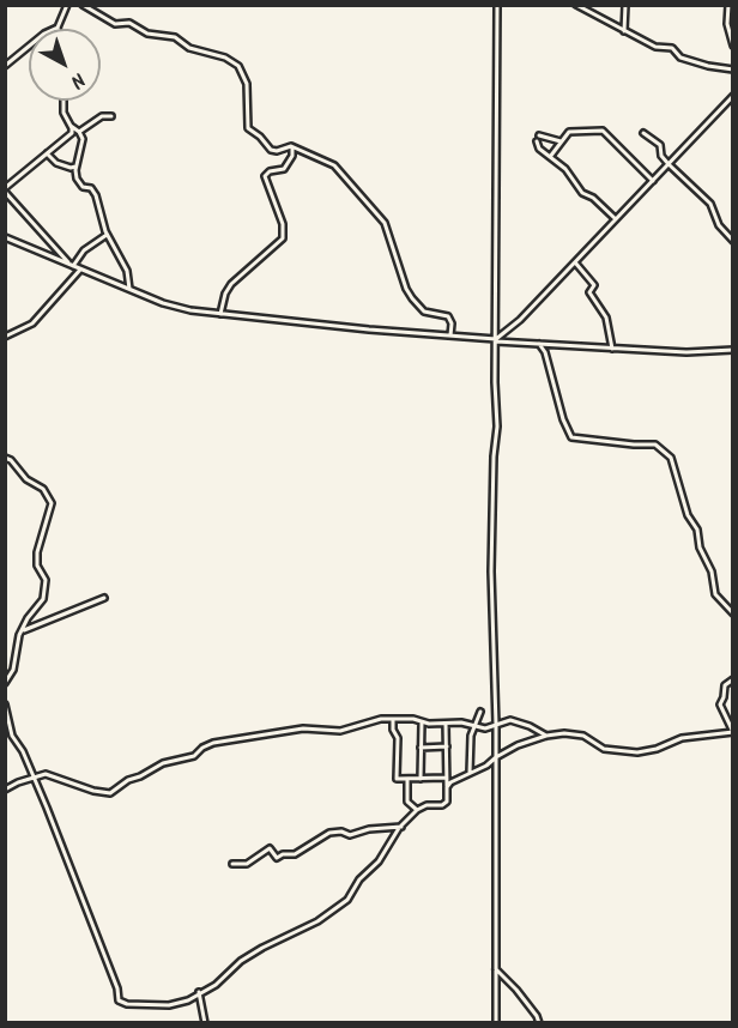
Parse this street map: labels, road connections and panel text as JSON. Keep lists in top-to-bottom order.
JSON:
{
  "north": "bottom right"
}
